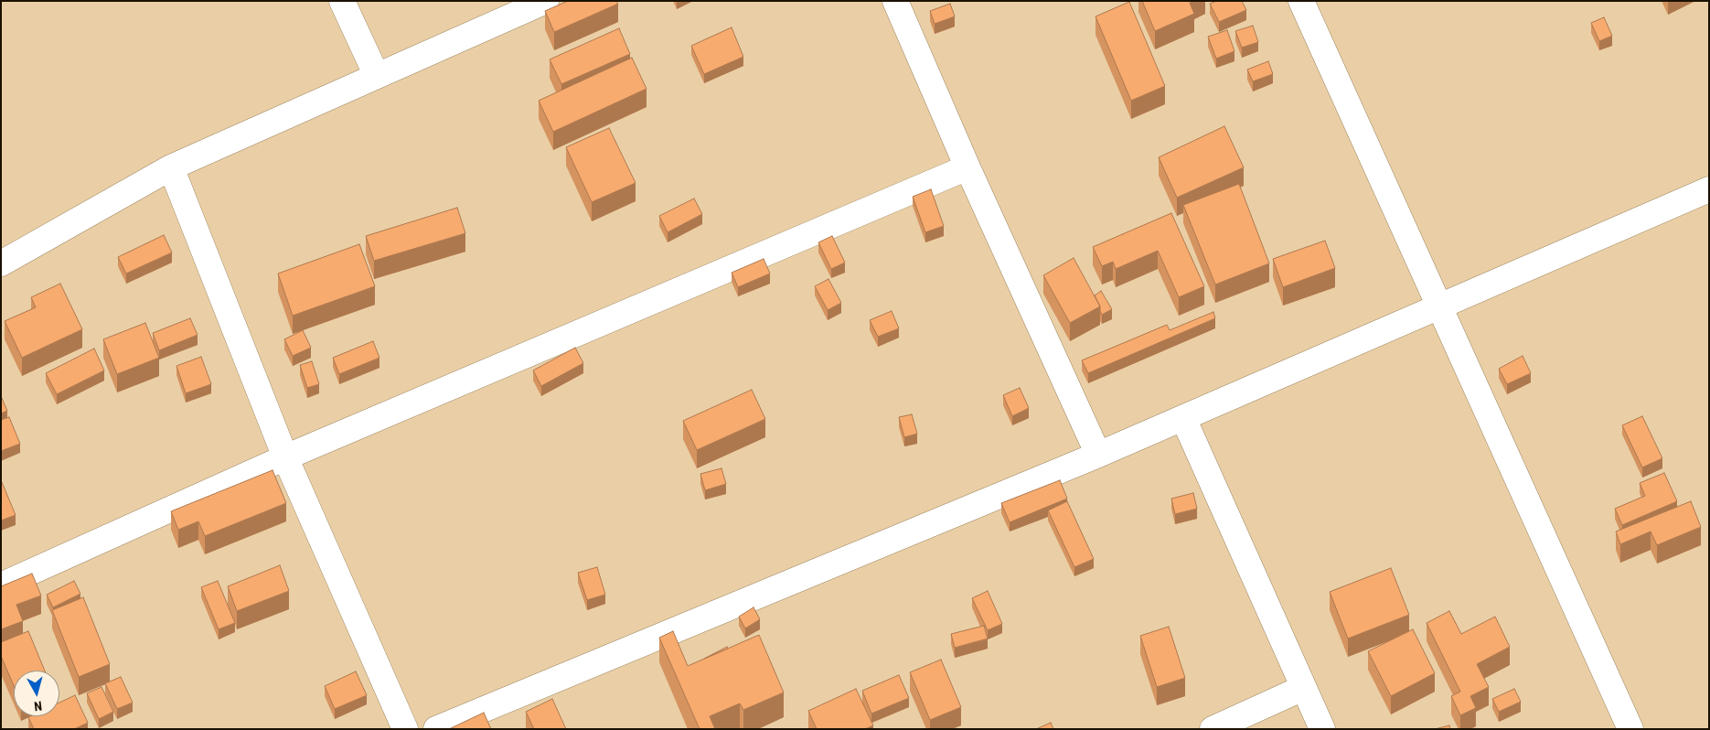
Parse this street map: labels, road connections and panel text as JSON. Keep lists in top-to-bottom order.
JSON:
{
  "north": "bottom"
}
